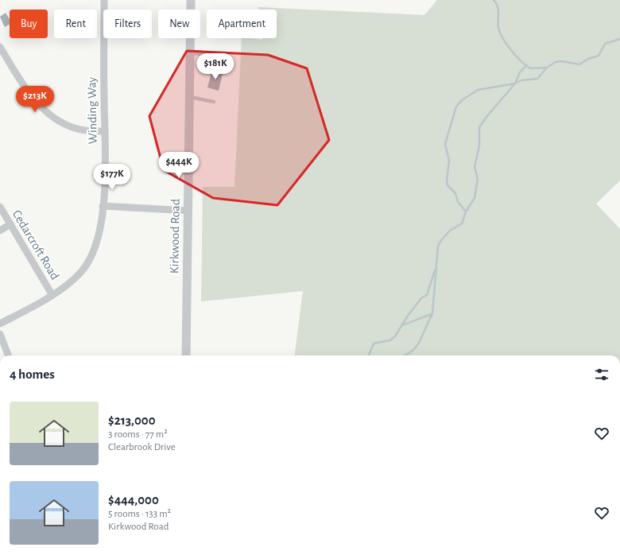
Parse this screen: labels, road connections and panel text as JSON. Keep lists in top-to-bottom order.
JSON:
{
  "streets": {
    "street": ["Winding Way", "Kirkwood Road", "Cedarcroft Road"]
  },
  "crossings": [
    ["Winding Way", "Cedarcroft Road"]
  ],
  "page": {
    "chip": [
      "Buy",
      "Rent",
      "Filters",
      "New",
      "Apartment"
    ],
    "price": [
      "$181K",
      "$213K",
      "$444K",
      "$177K"
    ],
    "heading": "4 homes",
    "list": [
      {
        "name": "$213,000",
        "note": "3 rooms · 77 m² · Clearbrook Drive"
      },
      {
        "name": "$444,000",
        "note": "5 rooms · 133 m² · Kirkwood Road"
      }
    ]
  }
}
